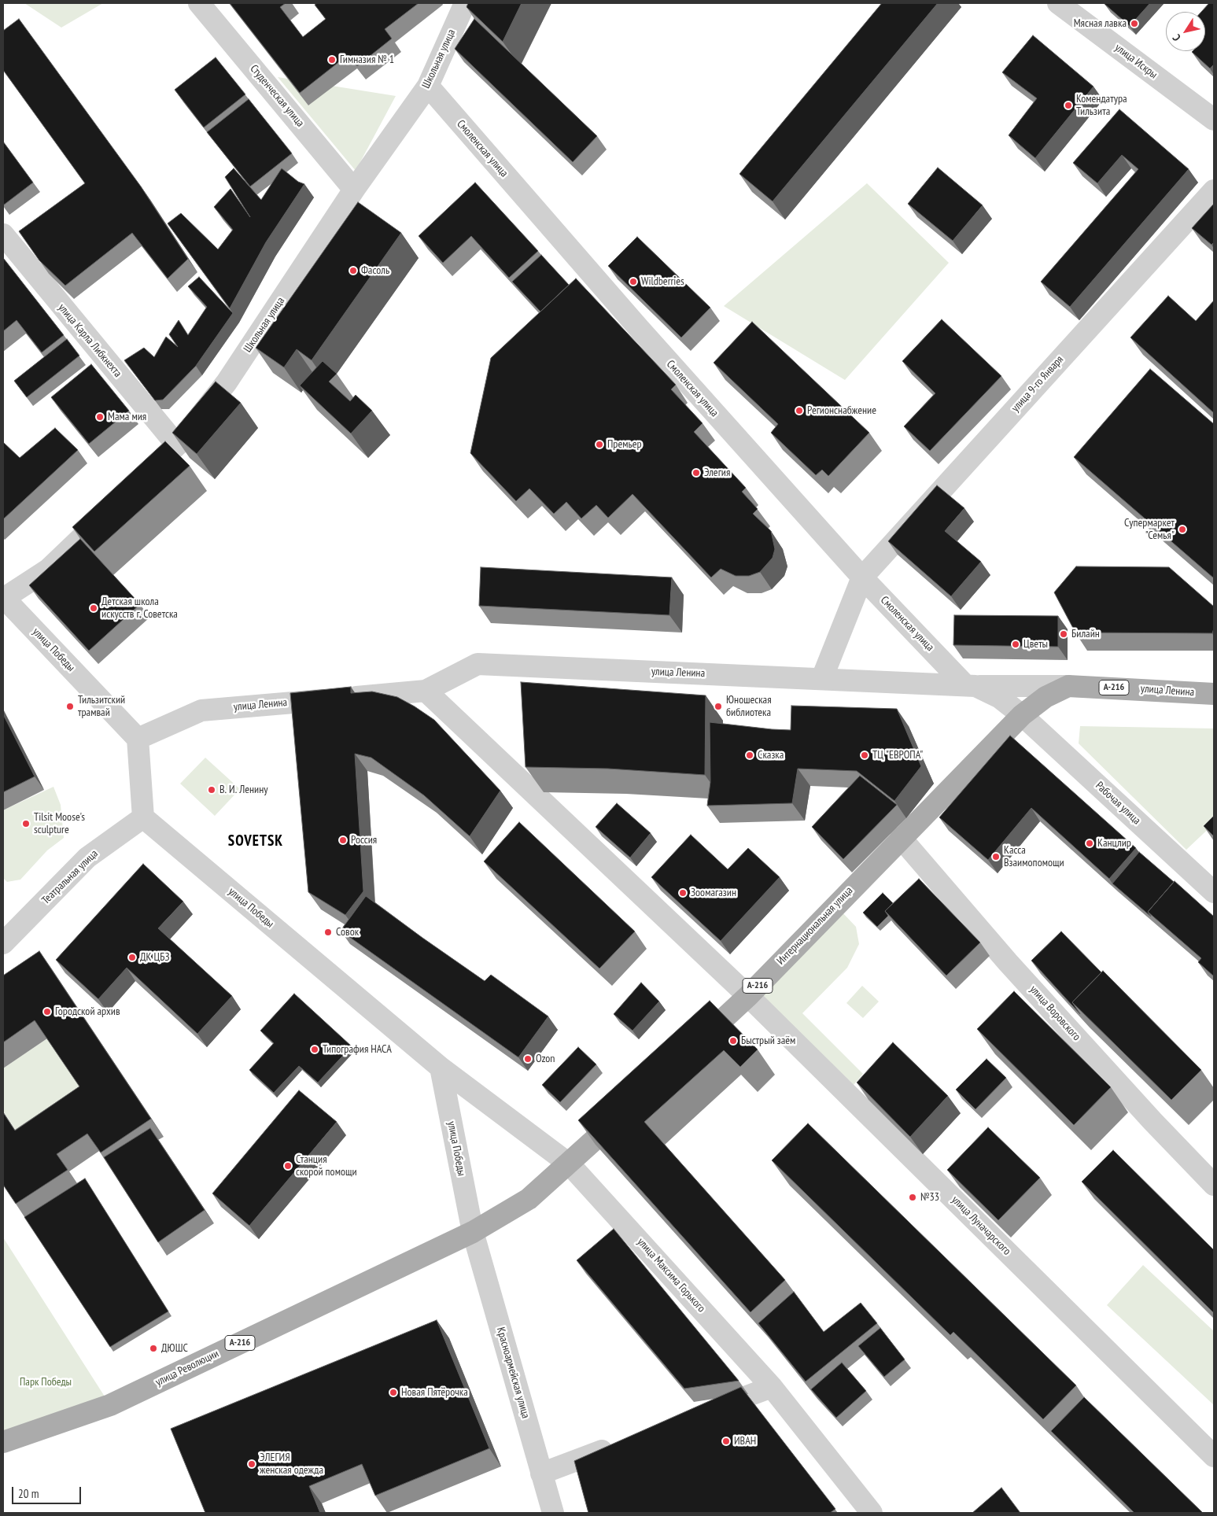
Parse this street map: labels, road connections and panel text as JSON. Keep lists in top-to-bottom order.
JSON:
{
  "streets": {
    "main road": [
      "улица Ленина",
      "А-216",
      "Интернациональная улица",
      "улица Революции"
    ],
    "street": [
      "Школьная улица",
      "улица Искры",
      "Студенческая улица",
      "Смоленская улица",
      "улица Карла Либкнехта",
      "улица 9-го Января",
      "улица Победы",
      "Рабочая улица",
      "Театральная улица",
      "улица Воровского",
      "улица Луначарского",
      "улица Максима Горького",
      "Красноармейская улица"
    ]
  },
  "crossings": [
    ["Школьная улица", "Студенческая улица"],
    ["Школьная улица", "Смоленская улица"],
    ["Школьная улица", "улица Карла Либкнехта"],
    ["Смоленская улица", "улица 9-го Января"],
    ["Смоленская улица", "улица Ленина"],
    ["улица Победы", "улица Ленина"],
    ["улица Победы", "А-216"],
    ["улица Победы", "Театральная улица"],
    ["улица Победы", "улица Максима Горького"],
    ["улица Победы", "улица Революции"],
    ["улица Победы", "Красноармейская улица"],
    ["улица Ленина", "Рабочая улица"],
    ["улица Ленина", "Интернациональная улица"],
    ["улица Ленина", "улица Луначарского"],
    ["А-216", "улица Максима Горького"],
    ["А-216", "улица Революции"],
    ["А-216", "Красноармейская улица"],
    ["Рабочая улица", "Интернациональная улица"],
    ["Интернациональная улица", "улица Воровского"],
    ["Интернациональная улица", "улица Луначарского"],
    ["улица Революции", "Красноармейская улица"]
  ],
  "districts": ["SOVETSK"],
  "parks": ["Парк Победы"],
  "places": [
    "Мясная лавка",
    "Гимназия № 1",
    "Комендатура Тильзита",
    "Фасоль",
    "Wildberries",
    "Регионснабжение",
    "Мама мия",
    "Премьер",
    "Элегия",
    "Супермаркет \"Семья\"",
    "Детская школа искусств г. Советска",
    "Билайн",
    "Цветы",
    "Тильзитский трамвай",
    "Юношеская библиотека",
    "Сказка",
    "ТЦ \"ЕВРОПА\"",
    "В. И. Ленину",
    "Tilsit Moose's sculpture",
    "Россия",
    "Канцлир",
    "Касса Взаимопомощи",
    "Зоомагазин",
    "Совок",
    "ДК ЦБЗ",
    "Городской архив",
    "Быстрый заём",
    "Типография НАСА",
    "Ozon",
    "Станция скорой помощи",
    "№33",
    "ДЮШС",
    "Новая Пятёрочка",
    "ИВАН",
    "ЭЛЕГИЯ женская одежда"
  ],
  "scale_bar": "20 m",
  "north": "bottom left"
}
